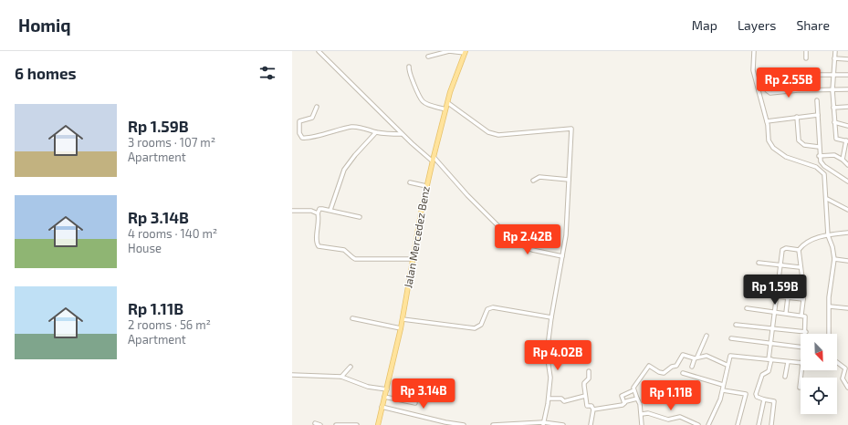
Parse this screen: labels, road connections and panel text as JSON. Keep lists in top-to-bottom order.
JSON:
{
  "streets": {
    "main road": ["Jalan Mercedez Benz"]
  },
  "north": "bottom right",
  "page": {
    "header": "Homiq",
    "nav": ["Map", "Layers", "Share"],
    "heading": "6 homes",
    "price": [
      "Rp 2.55B",
      "Rp 2.42B",
      "Rp 1.59B",
      "Rp 4.02B",
      "Rp 3.14B",
      "Rp 1.11B"
    ],
    "list": [
      {
        "name": "Rp 1.59B",
        "note": "3 rooms · 107 m² · Apartment"
      },
      {
        "name": "Rp 3.14B",
        "note": "4 rooms · 140 m² · House"
      },
      {
        "name": "Rp 1.11B",
        "note": "2 rooms · 56 m² · Apartment"
      }
    ]
  }
}
